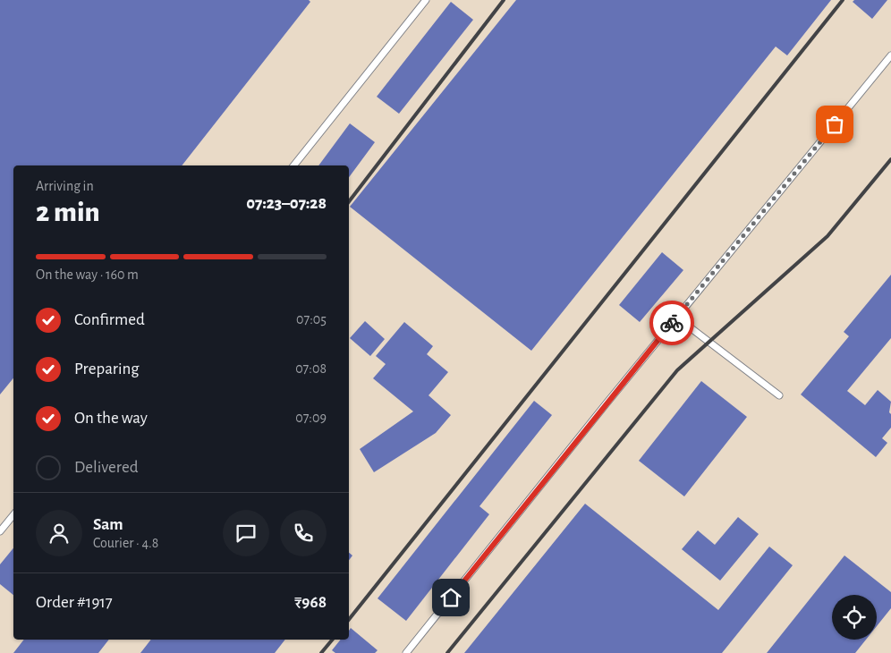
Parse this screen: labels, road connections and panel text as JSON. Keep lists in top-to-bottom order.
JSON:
{
  "page": {
    "heading": ["2 min", "Arriving in", "07:23–07:28"],
    "panel": [
      "Sam",
      "Courier · 4.8",
      "Order #1917",
      "₹968"
    ],
    "bar": "On the way · 160 m",
    "list": [
      ["Confirmed", "07:05"],
      ["Preparing", "07:08"],
      ["On the way", "07:09"],
      "Delivered"
    ]
  }
}
